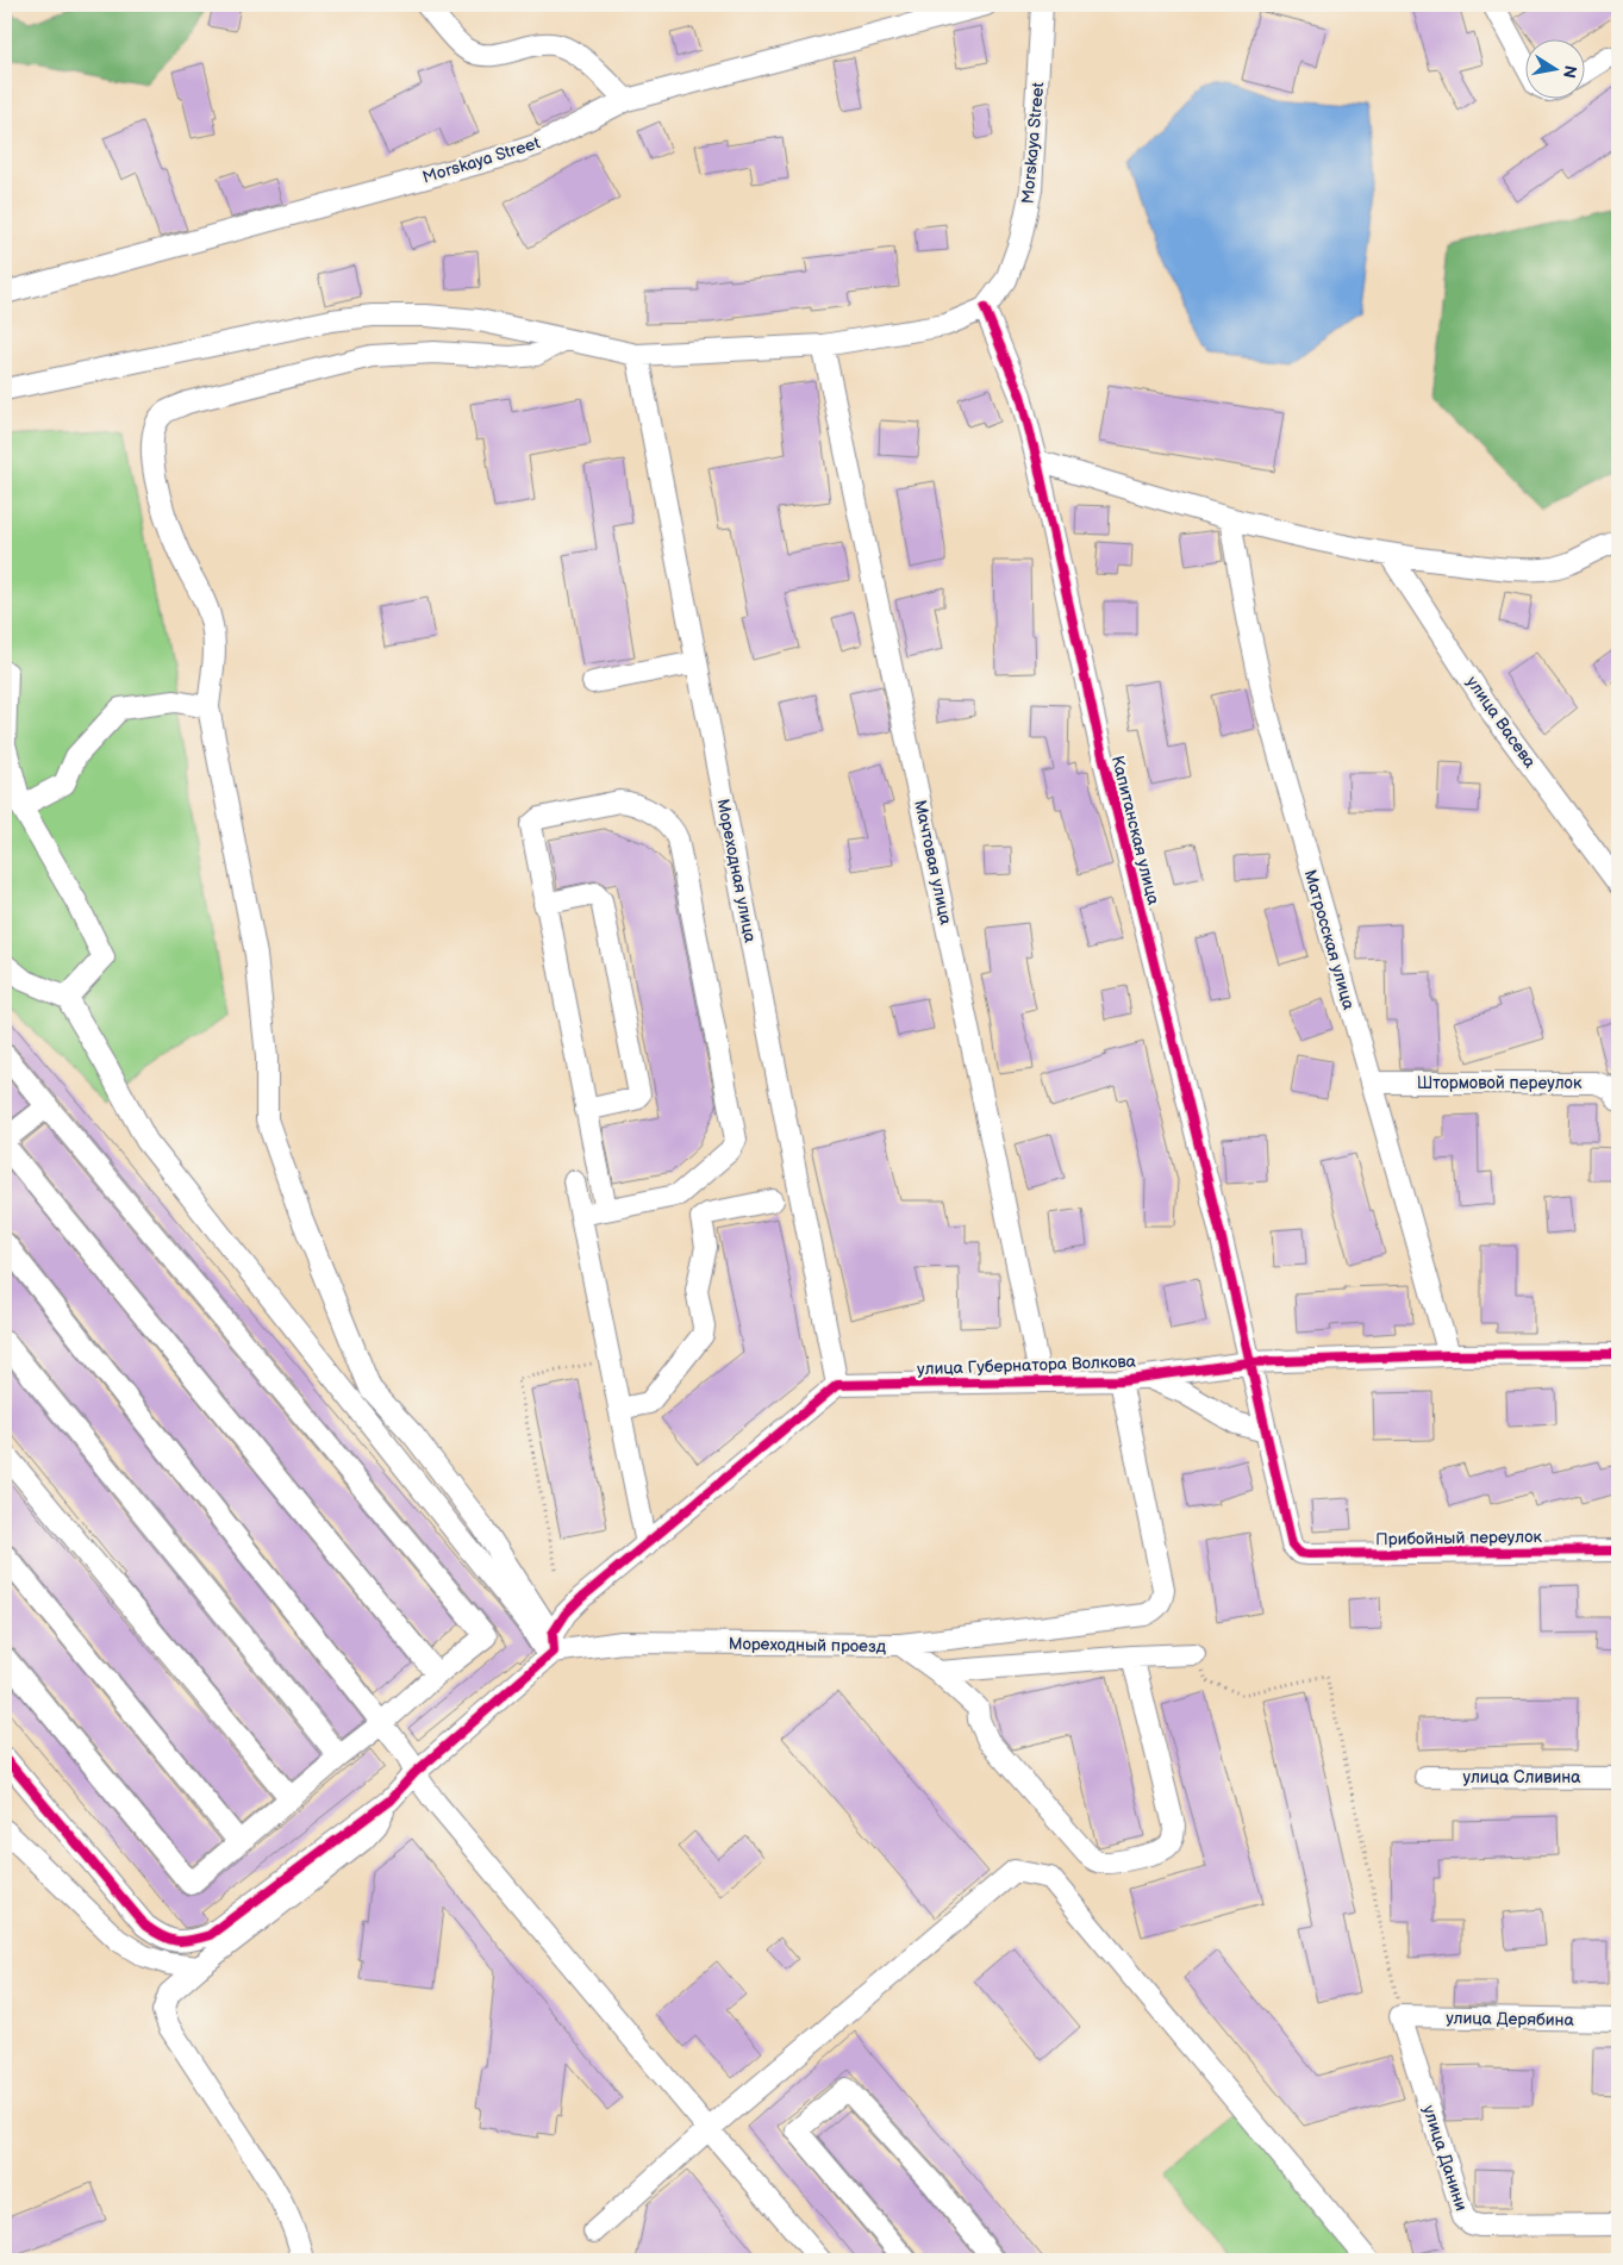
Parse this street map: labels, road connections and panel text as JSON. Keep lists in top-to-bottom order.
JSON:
{
  "streets": {
    "street": [
      "Morskaya Street",
      "улица Васева",
      "Капитанская улица",
      "Мачтовая улица",
      "Мореходная улица",
      "Матросская улица",
      "Штормовой переулок",
      "улица Губернатора Волкова",
      "Прибойный переулок",
      "Мореходный проезд",
      "улица Сливина",
      "улица Дерябина",
      "улица Данини"
    ]
  },
  "crossings": [
    ["Morskaya Street", "Капитанская улица"],
    ["Капитанская улица", "улица Губернатора Волкова"],
    ["Капитанская улица", "Прибойный переулок"],
    ["Мачтовая улица", "улица Губернатора Волкова"],
    ["Мореходная улица", "улица Губернатора Волкова"],
    ["Матросская улица", "Штормовой переулок"],
    ["Матросская улица", "улица Губернатора Волкова"],
    ["улица Дерябина", "улица Данини"]
  ],
  "north": "right"
}
